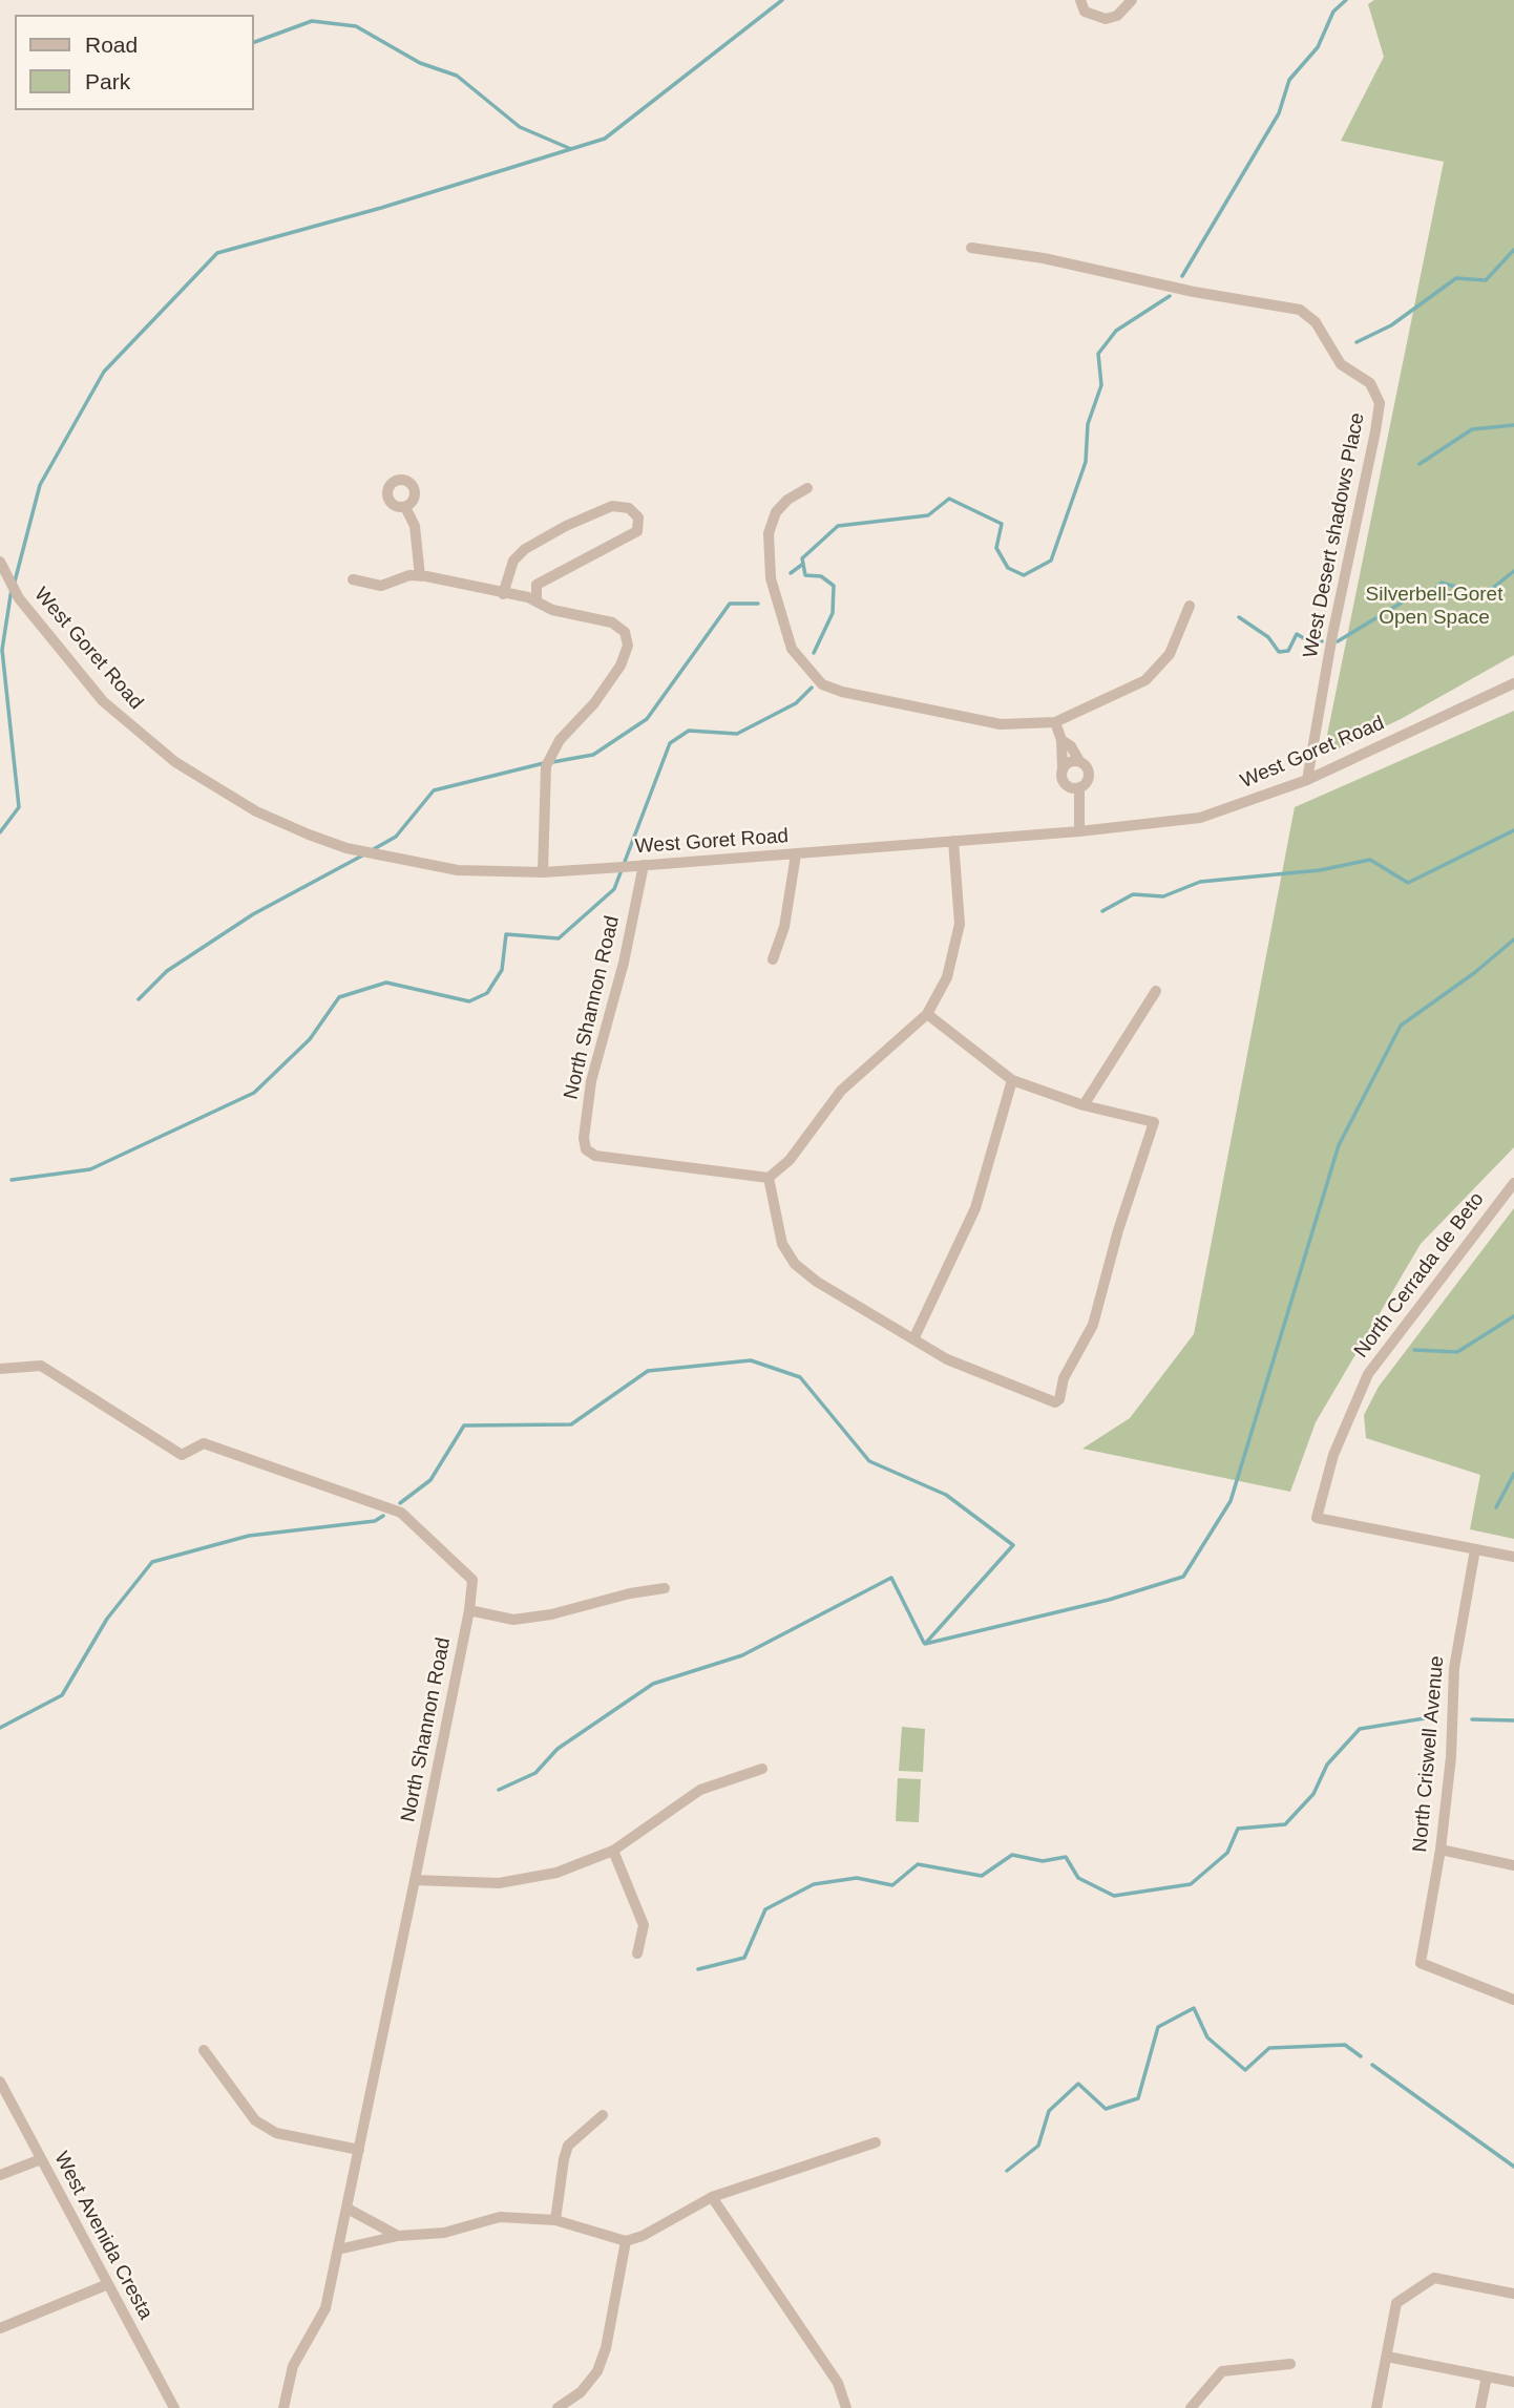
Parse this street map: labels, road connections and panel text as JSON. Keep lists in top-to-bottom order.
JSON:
{
  "streets": {
    "street": [
      "West Desert shadows Place",
      "West Goret Road",
      "North Shannon Road",
      "North Cerrada de Beto",
      "North Criswell Avenue",
      "West Avenida Cresta"
    ]
  },
  "crossings": [
    ["West Desert shadows Place", "West Goret Road"],
    ["West Goret Road", "North Shannon Road"],
    ["North Cerrada de Beto", "North Criswell Avenue"]
  ],
  "parks": ["Silverbell-Goret Open Space"],
  "legend": ["Road", "Park"]
}
